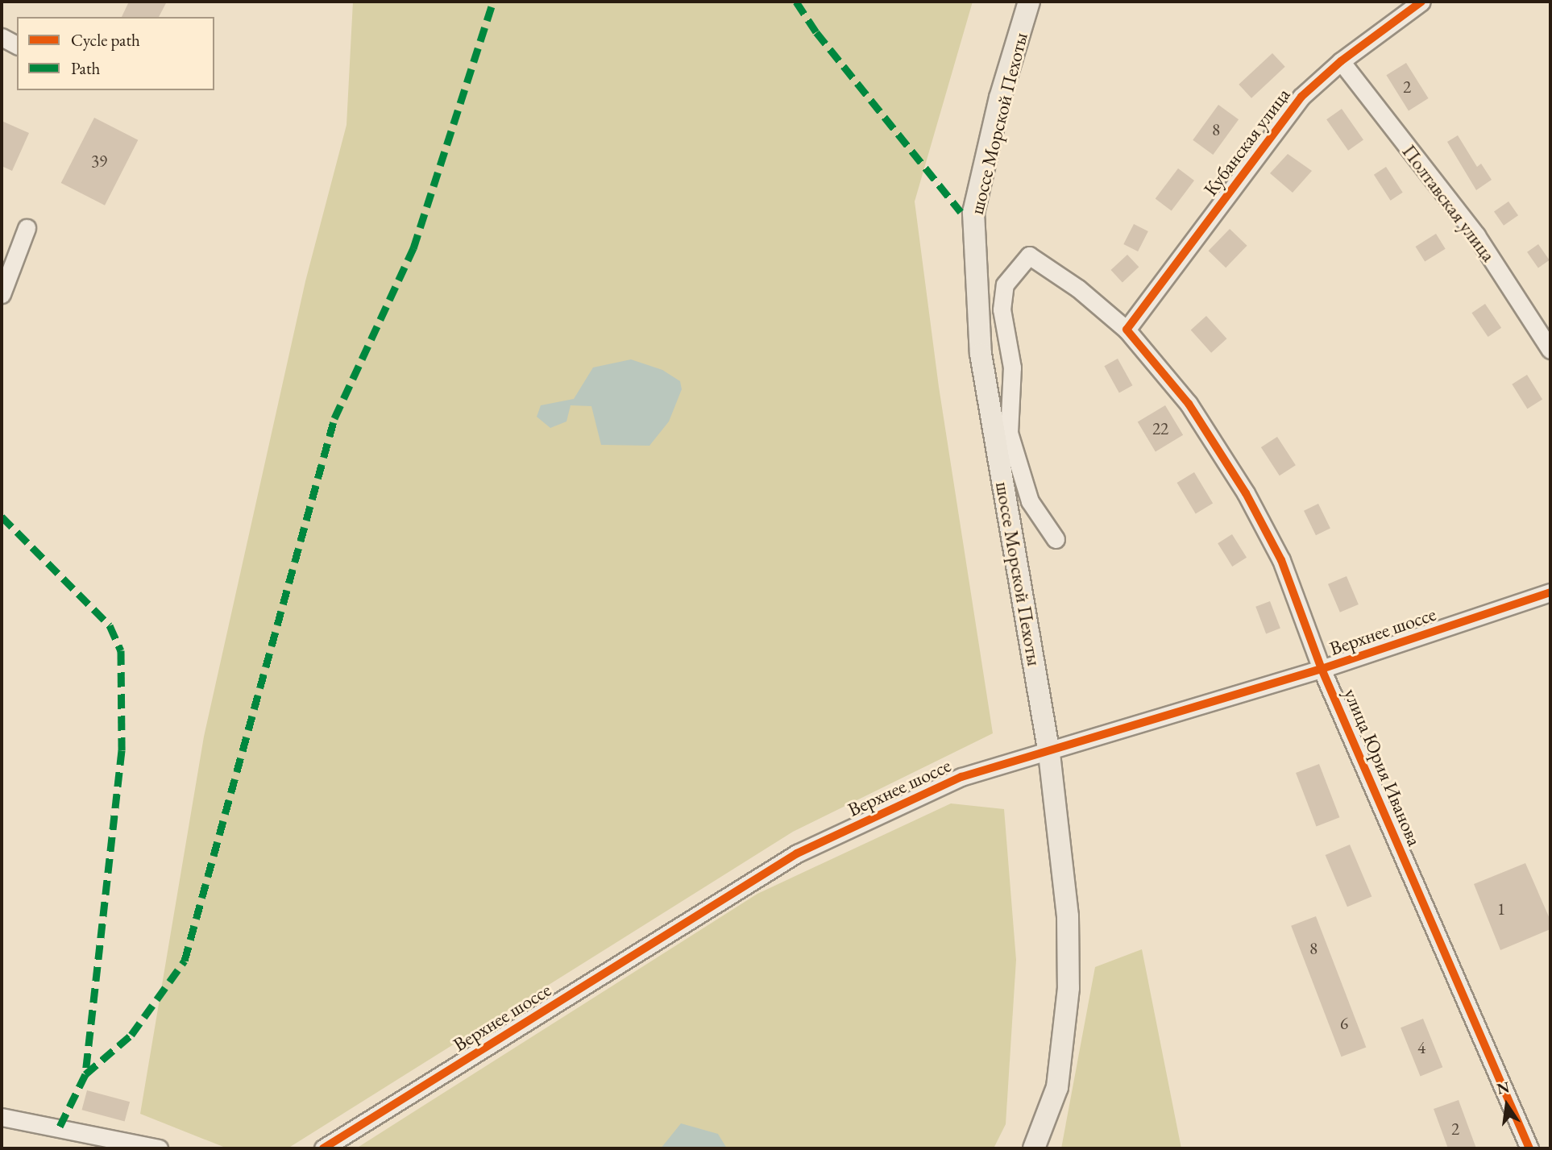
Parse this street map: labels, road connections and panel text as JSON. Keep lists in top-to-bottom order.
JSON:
{
  "streets": {
    "main road": ["шоссе Морской Пехоты"],
    "street": [
      "Кубанская улица",
      "Полтавская улица",
      "Верхнее шоссе",
      "улица Юрия Иванова"
    ]
  },
  "crossings": [
    ["шоссе Морской Пехоты", "Верхнее шоссе"],
    ["Кубанская улица", "Полтавская улица"],
    ["Кубанская улица", "улица Юрия Иванова"],
    ["Верхнее шоссе", "улица Юрия Иванова"]
  ],
  "house_numbers": [
    "2",
    "8",
    "39",
    "22",
    "1",
    "8",
    "6",
    "4",
    "2"
  ],
  "legend": ["Cycle path", "Path"],
  "north": "top"
}
